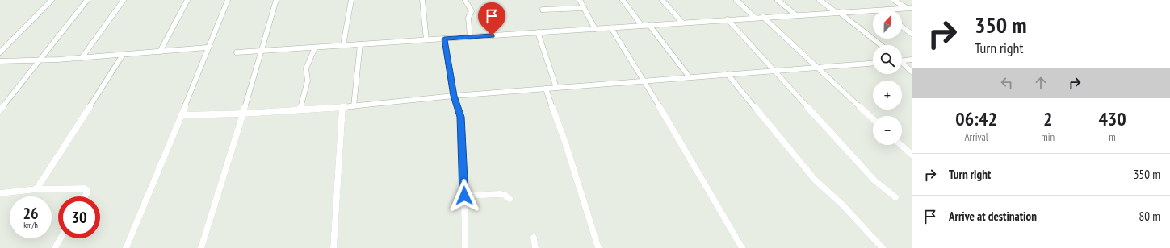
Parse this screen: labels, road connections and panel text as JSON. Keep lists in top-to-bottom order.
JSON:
{
  "north": "top",
  "page": {
    "turn": ["350 m", "Turn right"],
    "map_buttons": ["+", "−"],
    "eta": [
      "06:42",
      "Arrival",
      "2",
      "min",
      "430",
      "m"
    ],
    "list": [
      {
        "name": "Turn right",
        "value": "350 m"
      },
      {
        "name": "Arrive at destination",
        "value": "80 m"
      }
    ],
    "speed": "26 km/h",
    "limit": "30"
  }
}
